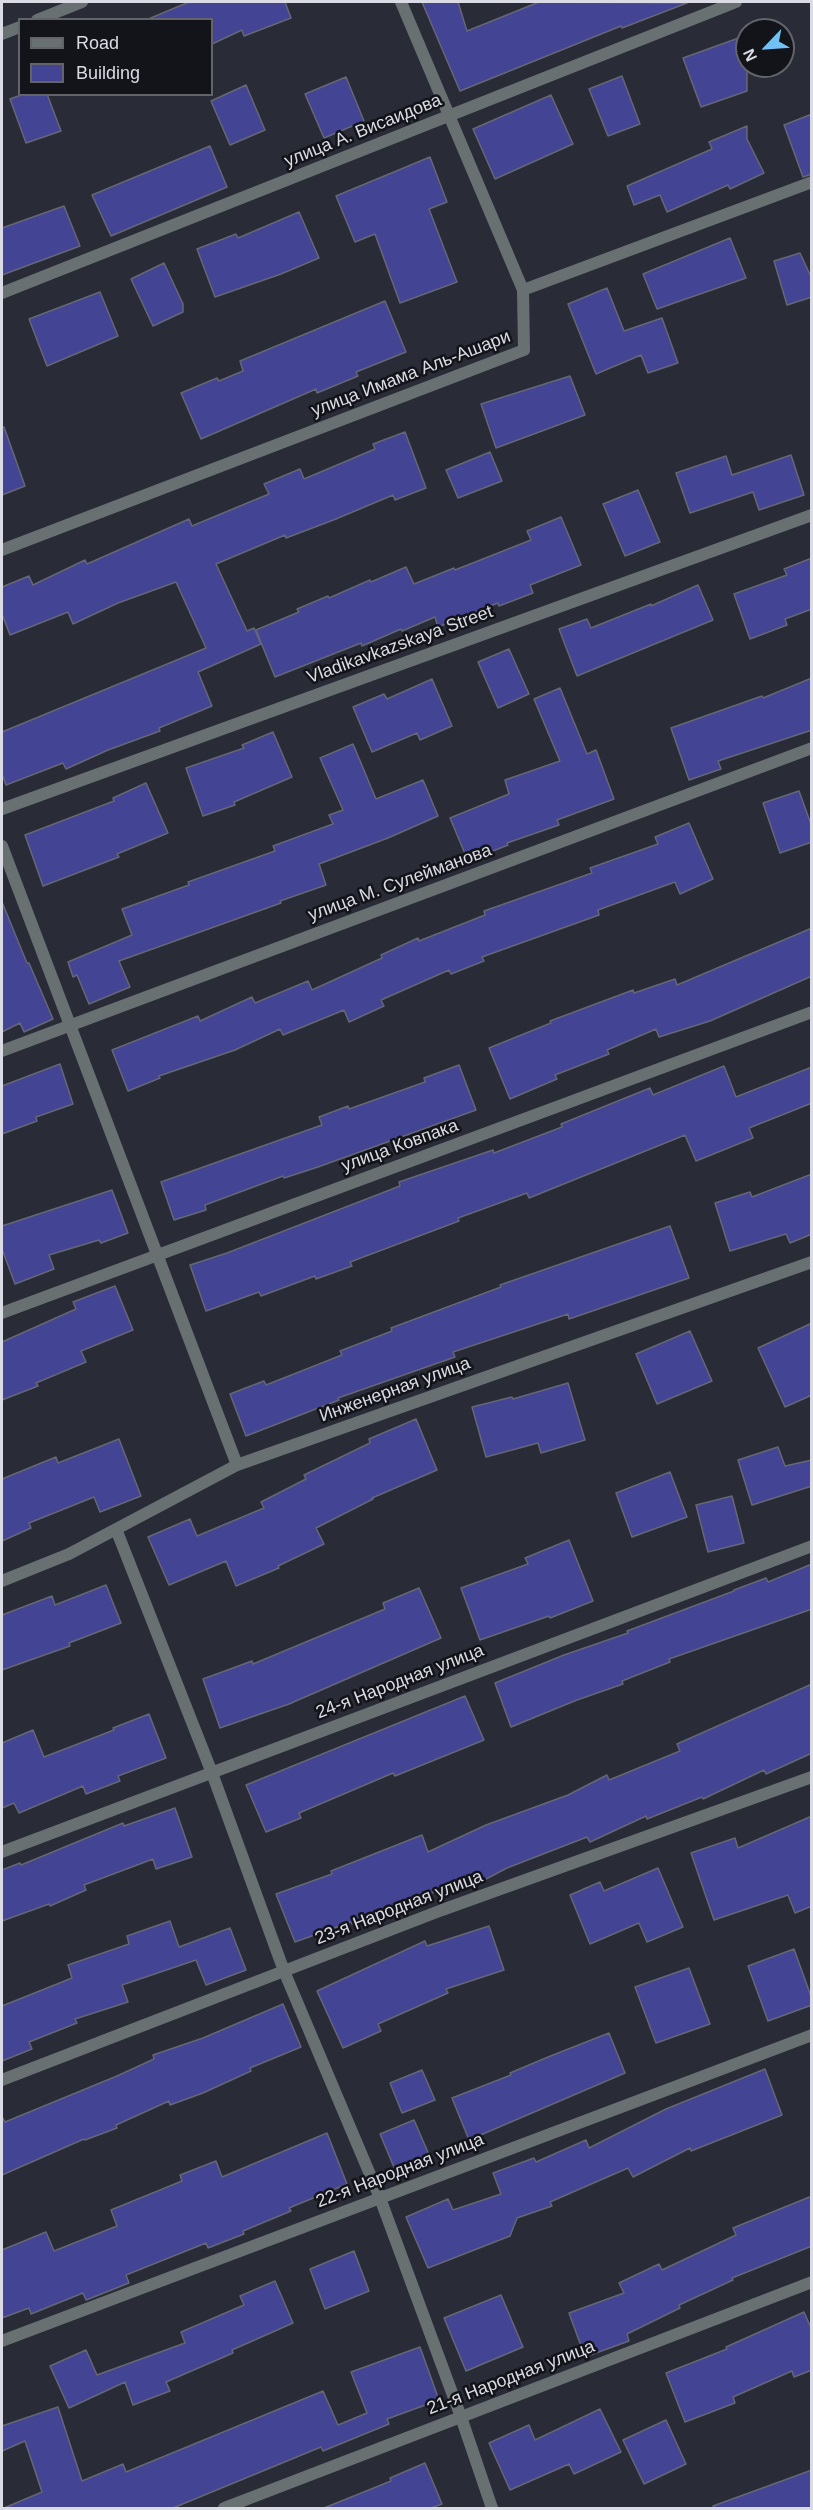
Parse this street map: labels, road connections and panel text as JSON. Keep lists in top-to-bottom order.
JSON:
{
  "streets": {
    "street": [
      "улица А. Висаидова",
      "улица Имама Аль-Ашари",
      "Vladikavkazskaya Street",
      "улица М. Сулейманова",
      "улица Ковпака",
      "Инженерная улица",
      "24-я Народная улица",
      "23-я Народная улица",
      "22-я Народная улица",
      "21-я Народная улица"
    ]
  },
  "legend": ["Road", "Building"],
  "north": "bottom left"
}
